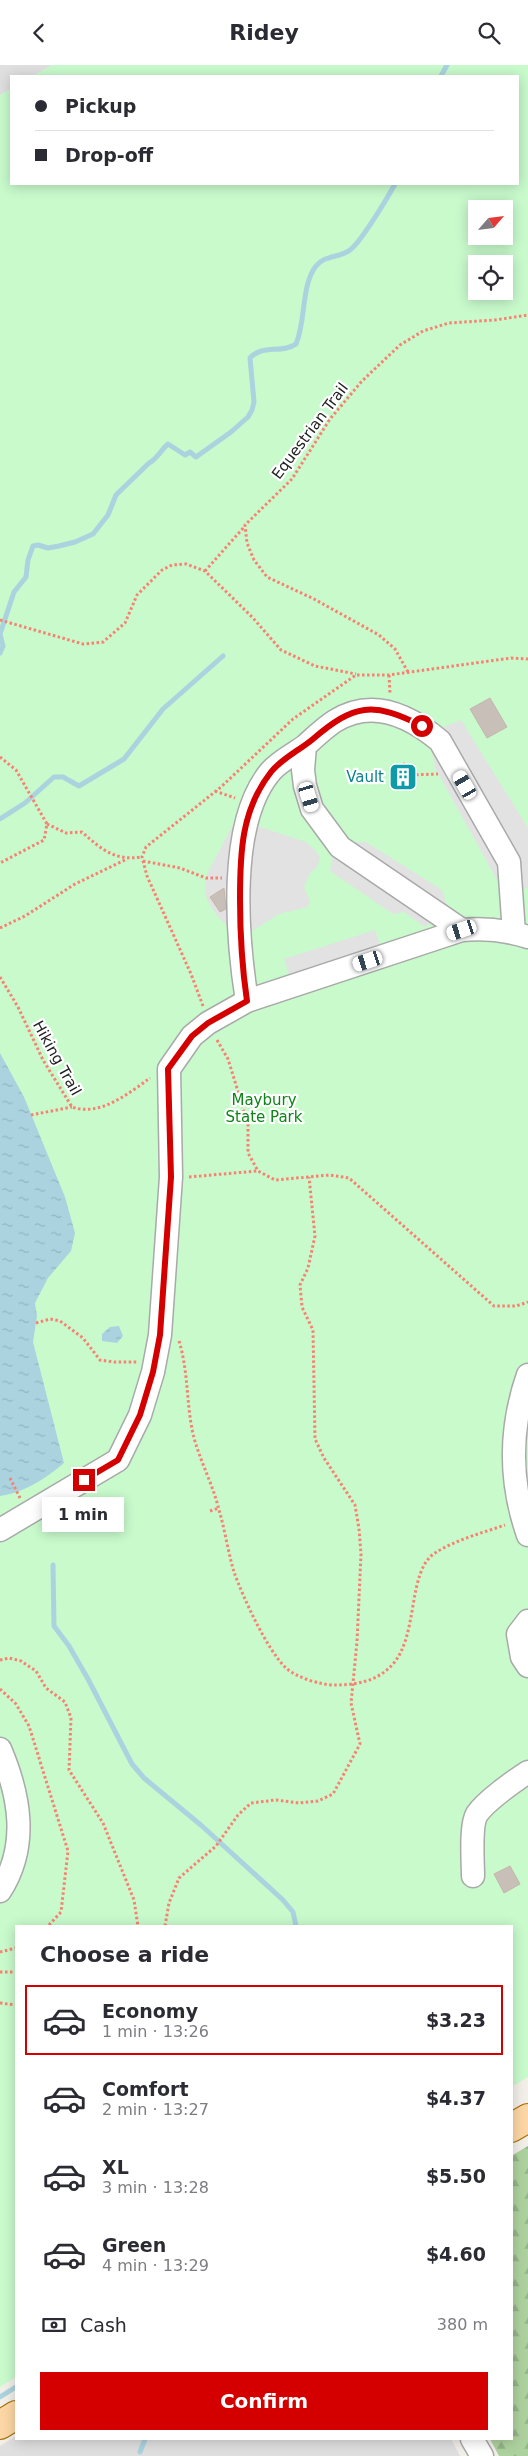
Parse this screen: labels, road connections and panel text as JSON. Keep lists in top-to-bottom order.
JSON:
{
  "streets": {
    "path": ["Equestrian Trail", "Hiking Trail"]
  },
  "parks": ["Maybury State Park"],
  "places": {
    "building": ["Vault"]
  },
  "north": "top right",
  "page": {
    "header": "Ridey",
    "banner": ["Pickup", "Drop-off"],
    "bubble": "1 min",
    "heading": "Choose a ride",
    "list": [
      {
        "name": "Economy",
        "note": "1 min · 13:26",
        "value": "$3.23"
      },
      {
        "name": "Comfort",
        "note": "2 min · 13:27",
        "value": "$4.37"
      },
      {
        "name": "XL",
        "note": "3 min · 13:28",
        "value": "$5.50"
      },
      {
        "name": "Green",
        "note": "4 min · 13:29",
        "value": "$4.60"
      }
    ],
    "pay": ["Cash", "380 m"],
    "buttons": "Confirm"
  }
}
